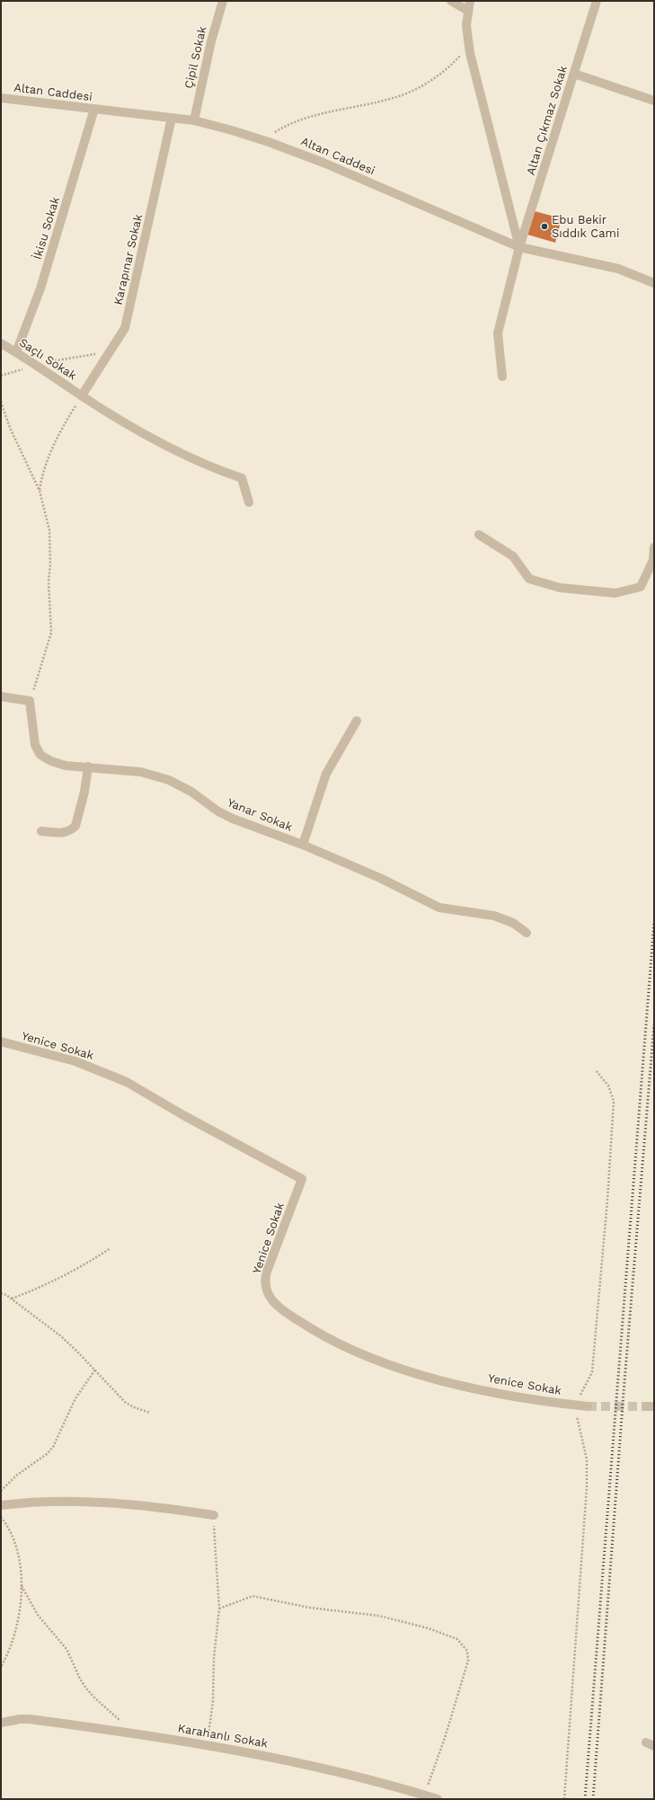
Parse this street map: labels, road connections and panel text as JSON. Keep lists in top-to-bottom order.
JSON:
{
  "streets": {
    "street": [
      "Çipil Sokak",
      "Altan Caddesi",
      "Altan Çıkmaz Sokak",
      "İkisu Sokak",
      "Karapınar Sokak",
      "Saçlı Sokak",
      "Yanar Sokak",
      "Yenice Sokak",
      "Karahanlı Sokak"
    ]
  },
  "crossings": [
    ["Çipil Sokak", "Altan Caddesi"],
    ["Altan Caddesi", "Altan Çıkmaz Sokak"],
    ["Altan Caddesi", "İkisu Sokak"],
    ["Altan Caddesi", "Karapınar Sokak"],
    ["İkisu Sokak", "Saçlı Sokak"],
    ["Karapınar Sokak", "Saçlı Sokak"]
  ],
  "places": ["Ebu Bekir Sıddık Cami"]
}
